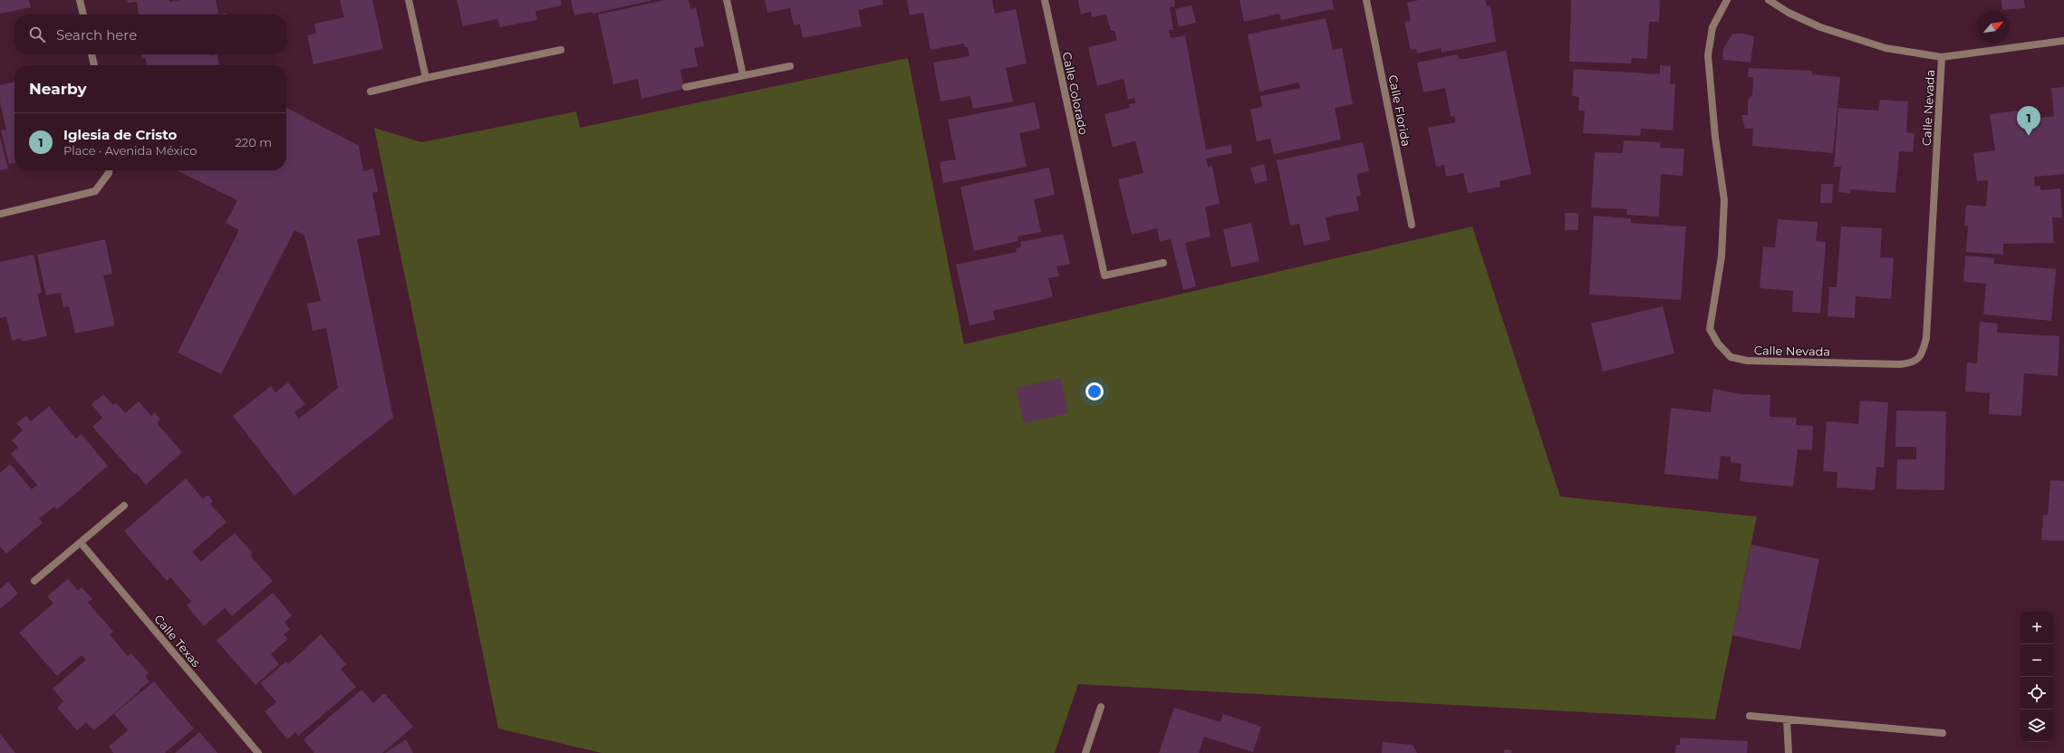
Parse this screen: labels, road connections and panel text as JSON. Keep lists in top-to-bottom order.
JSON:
{
  "streets": {
    "street": [
      "Calle Colorado",
      "Calle Nevada",
      "Calle Florida",
      "Calle Texas"
    ]
  },
  "north": "top right",
  "page": {
    "search": "Search here",
    "heading": "Nearby",
    "pins": "1",
    "list": [
      {
        "mark": "1",
        "name": "Iglesia de Cristo",
        "note": "Place · Avenida México",
        "value": "220 m"
      }
    ],
    "map_buttons": ["+", "−"]
  }
}
